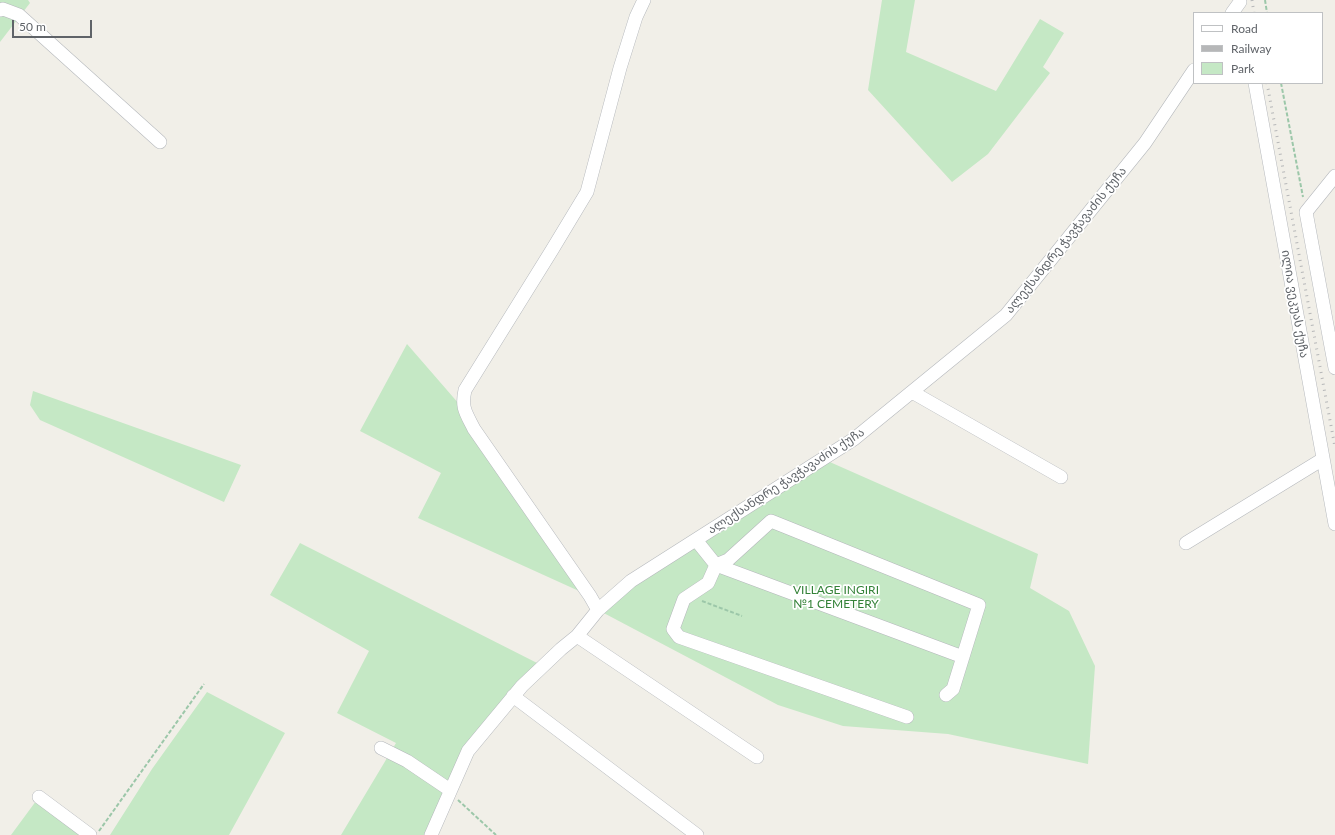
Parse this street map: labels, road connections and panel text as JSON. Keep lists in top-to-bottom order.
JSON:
{
  "streets": {
    "street": ["ალექსანდრე ჭავჭავაძის ქუჩა", "ილია ვეკუას ქუჩა"]
  },
  "parks": ["VILLAGE INGIRI №1 CEMETERY"],
  "legend": ["Road", "Railway", "Park"],
  "scale_bar": "50 m"
}
